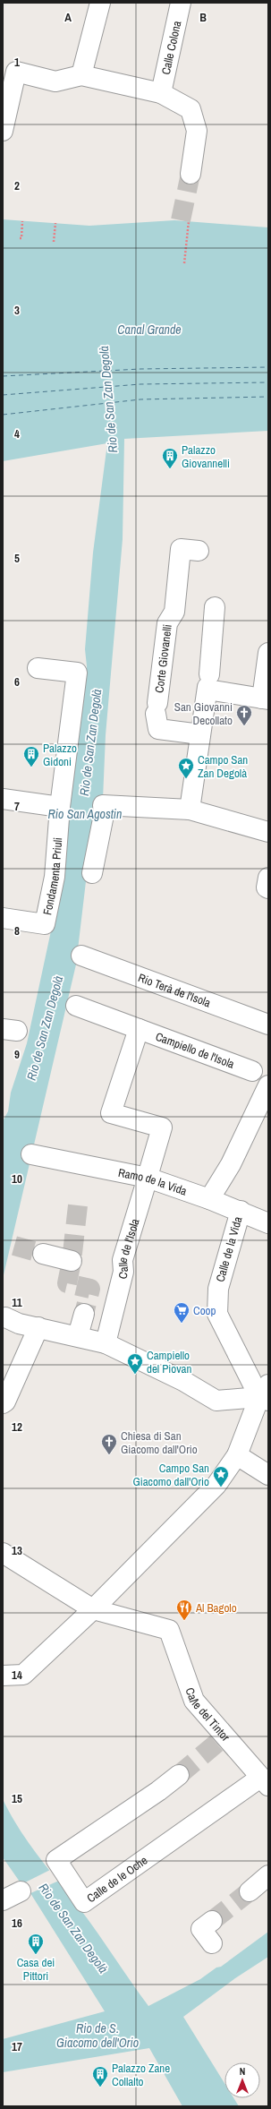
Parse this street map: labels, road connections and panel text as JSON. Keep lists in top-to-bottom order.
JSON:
{
  "streets": {
    "street": [
      "Calle Colona",
      "Corte Giovanelli",
      "Fondamenta Priuli",
      "Rio Terà de l'Isola",
      "Campiello de l'Isola",
      "Ramo de la Vida",
      "Calle de l'Isola",
      "Calle de la Vida",
      "Calle del Tintor",
      "Calle de le Oche"
    ]
  },
  "crossings": [
    ["Campiello de l'Isola", "Calle de l'Isola"],
    ["Ramo de la Vida", "Calle de l'Isola"],
    ["Ramo de la Vida", "Calle de la Vida"],
    ["Calle del Tintor", "Calle de le Oche"]
  ],
  "water": [
    "Canal Grande",
    "Rio de San Zan Degolà",
    "Rio San Agostin",
    "Rio de S. Giacomo dell'Orio"
  ],
  "places": {
    "building": [
      "Palazzo Giovannelli",
      "Palazzo Gidoni",
      "Casa dei Pittori",
      "Palazzo Zane Collalto"
    ],
    "church": ["San Giovanni Decollato", "Chiesa di San Giacomo dall'Orio"],
    "place": ["Campo San Zan Degolà", "Campiello del Piovan", "Campo San Giacomo dall'Orio"],
    "supermarket": ["Coop"],
    "restaurant": ["Al Bagolo"]
  },
  "north": "top",
  "grid": {
    "columns": ["A", "B"],
    "rows": [
      "1",
      "2",
      "3",
      "4",
      "5",
      "6",
      "7",
      "8",
      "9",
      "10",
      "11",
      "12",
      "13",
      "14",
      "15",
      "16",
      "17"
    ]
  }
}
